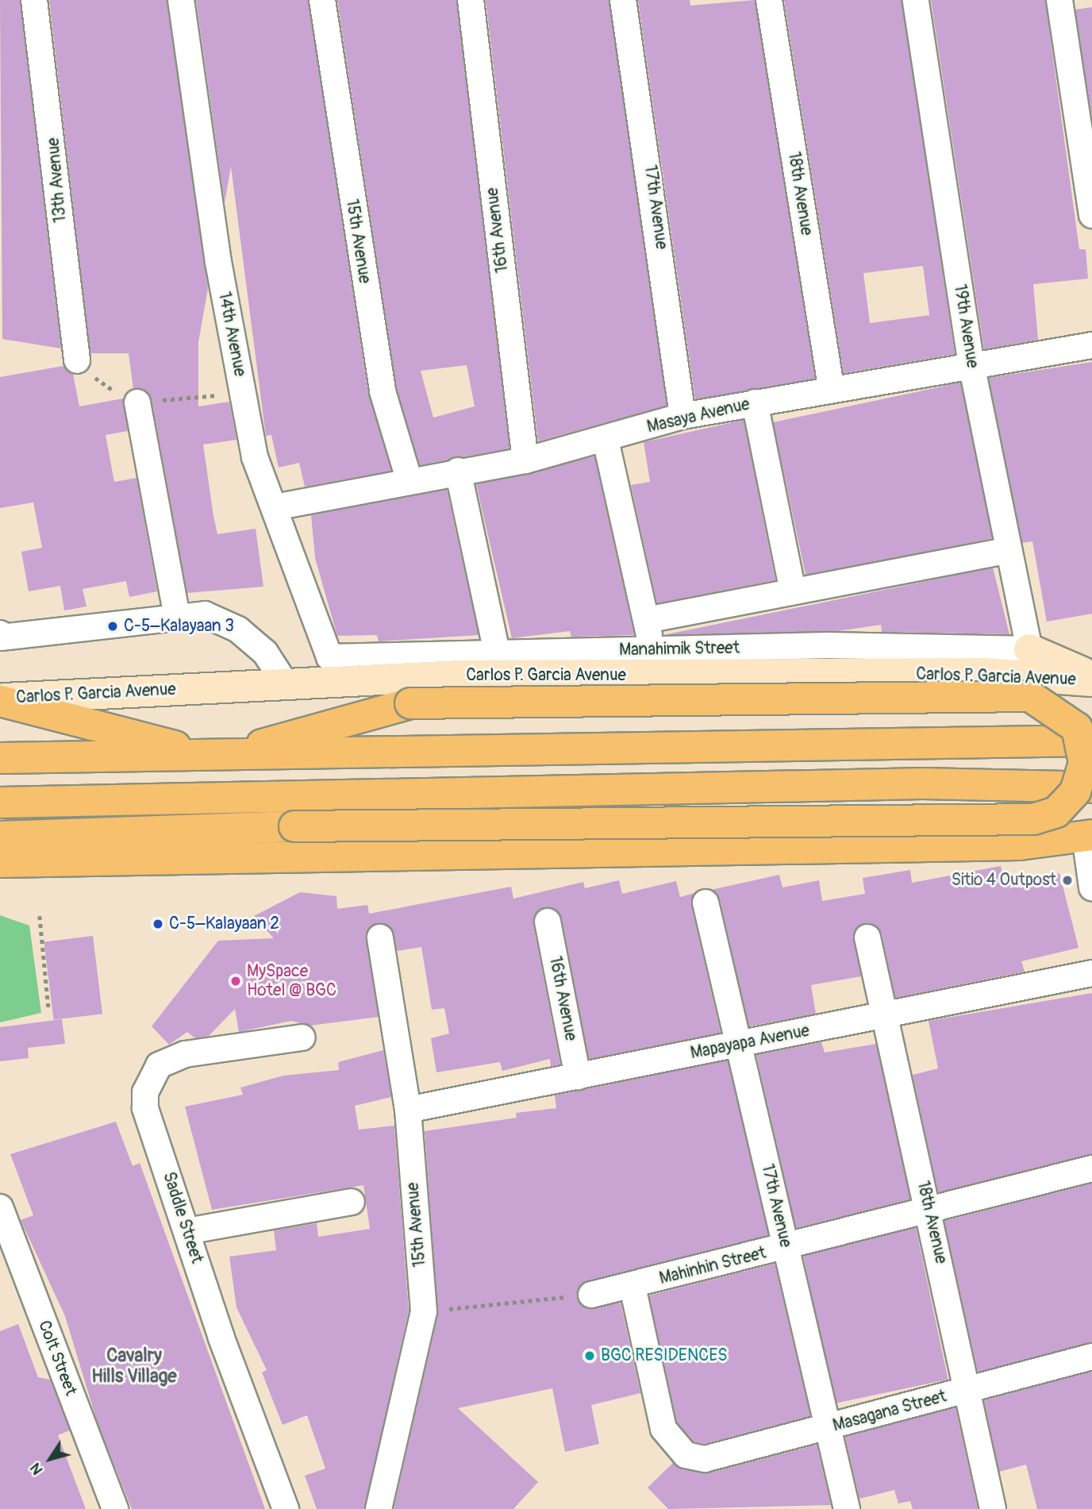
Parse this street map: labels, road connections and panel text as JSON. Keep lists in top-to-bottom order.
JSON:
{
  "streets": {
    "main road": ["Carlos P. Garcia Avenue"],
    "street": [
      "13th Avenue",
      "18th Avenue",
      "17th Avenue",
      "16th Avenue",
      "15th Avenue",
      "19th Avenue",
      "14th Avenue",
      "Masaya Avenue",
      "Manahimik Street",
      "Mapayapa Avenue",
      "Saddle Street",
      "Mahinhin Street",
      "Colt Street",
      "Masagana Street"
    ]
  },
  "crossings": [
    ["18th Avenue", "Masaya Avenue"],
    ["18th Avenue", "Mapayapa Avenue"],
    ["18th Avenue", "Mahinhin Street"],
    ["18th Avenue", "Masagana Street"],
    ["17th Avenue", "Masaya Avenue"],
    ["17th Avenue", "Mapayapa Avenue"],
    ["17th Avenue", "Mahinhin Street"],
    ["17th Avenue", "Masagana Street"],
    ["16th Avenue", "Masaya Avenue"],
    ["16th Avenue", "Mapayapa Avenue"],
    ["15th Avenue", "Masaya Avenue"],
    ["15th Avenue", "Mapayapa Avenue"],
    ["19th Avenue", "Masaya Avenue"],
    ["19th Avenue", "Manahimik Street"],
    ["14th Avenue", "Masaya Avenue"],
    ["14th Avenue", "Manahimik Street"],
    ["Mahinhin Street", "Masagana Street"]
  ],
  "districts": ["Cavalry Hills Village"],
  "places": [
    "C-5–Kalayaan 3",
    "Sitio 4 Outpost",
    "C-5–Kalayaan 2",
    "MySpace Hotel @ BGC",
    "BGC RESIDENCES"
  ],
  "north": "bottom left"
}
